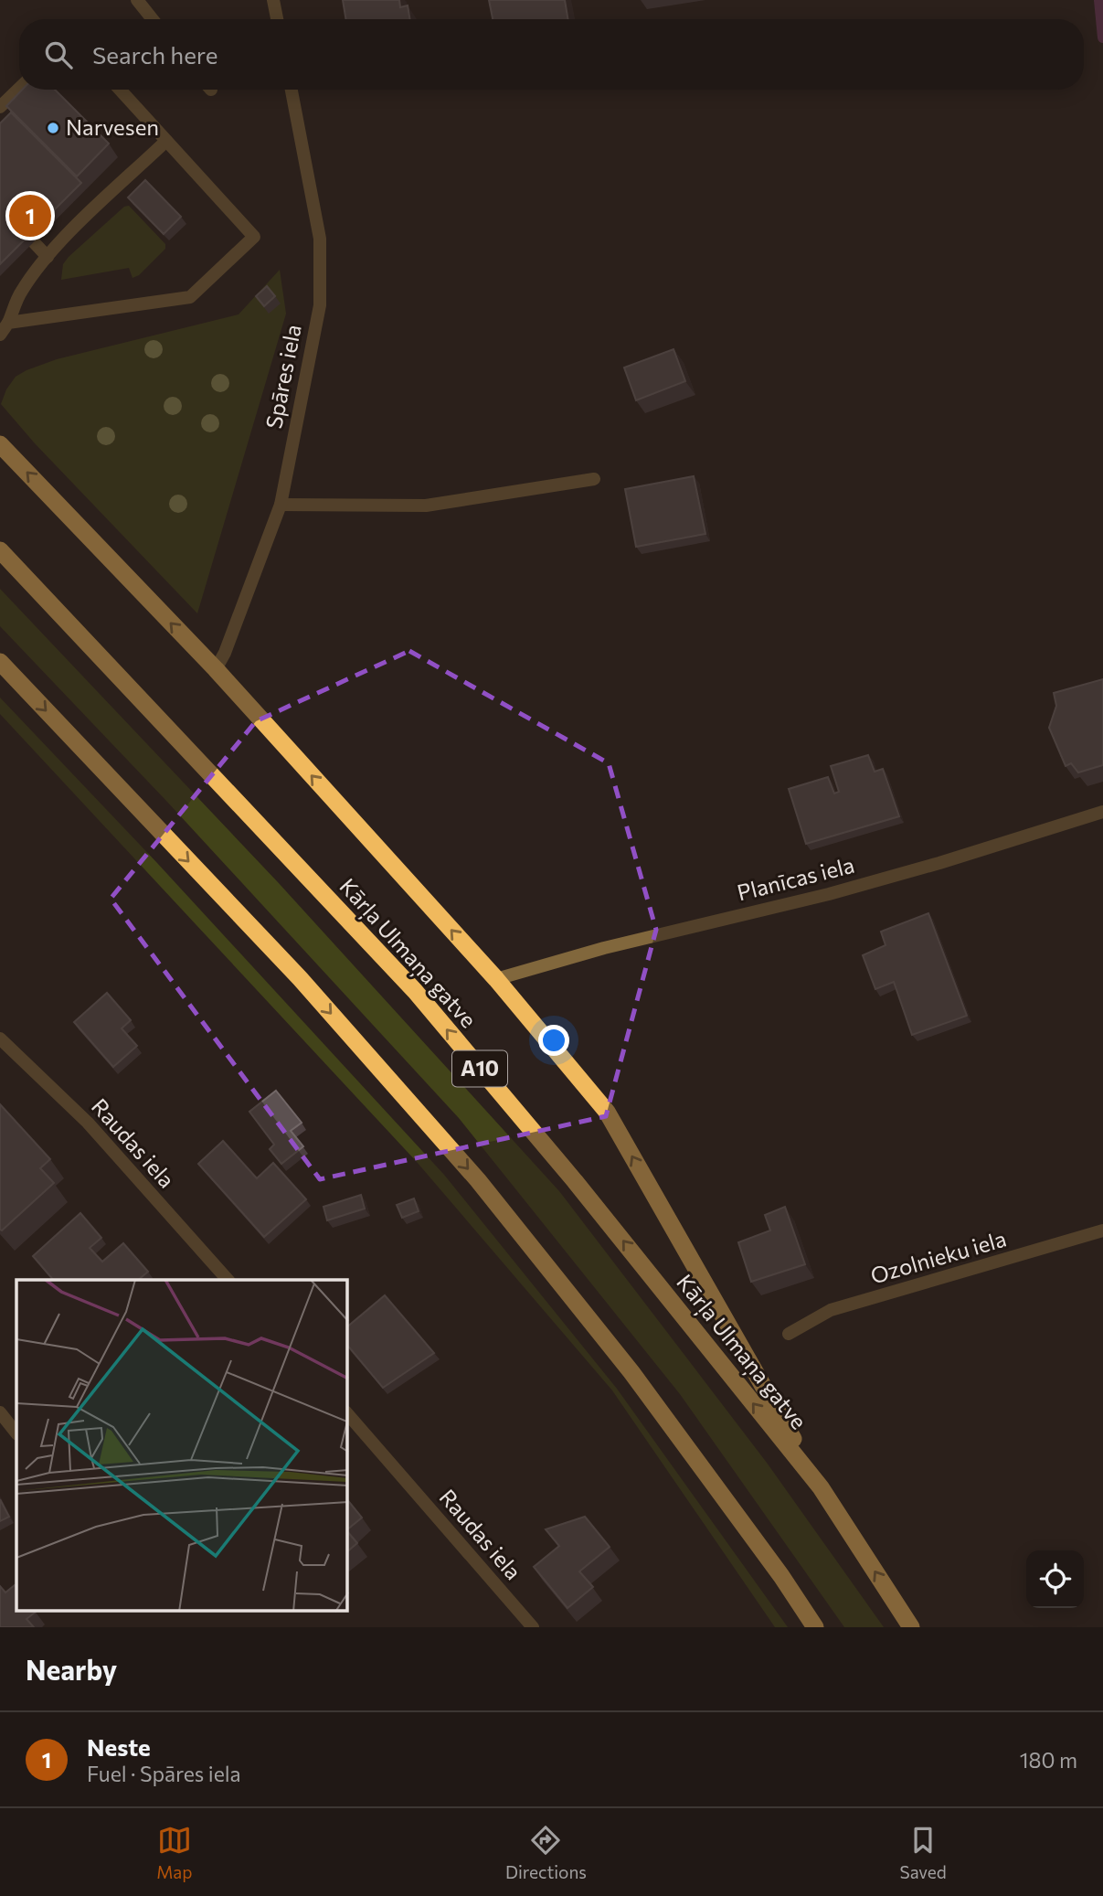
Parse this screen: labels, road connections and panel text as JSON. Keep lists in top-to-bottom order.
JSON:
{
  "streets": {
    "highway": ["Kārļa Ulmaņa gatve", "A10"],
    "street": [
      "Spāres iela",
      "Planīcas iela",
      "Raudas iela",
      "Ozolnieku iela"
    ]
  },
  "places": ["Narvesen"],
  "page": {
    "search": "Search here",
    "pins": "1",
    "heading": "Nearby",
    "list": [
      {
        "mark": "1",
        "name": "Neste",
        "note": "Fuel · Spāres iela",
        "value": "180 m"
      }
    ],
    "nav": ["Map", "Directions", "Saved"]
  }
}
